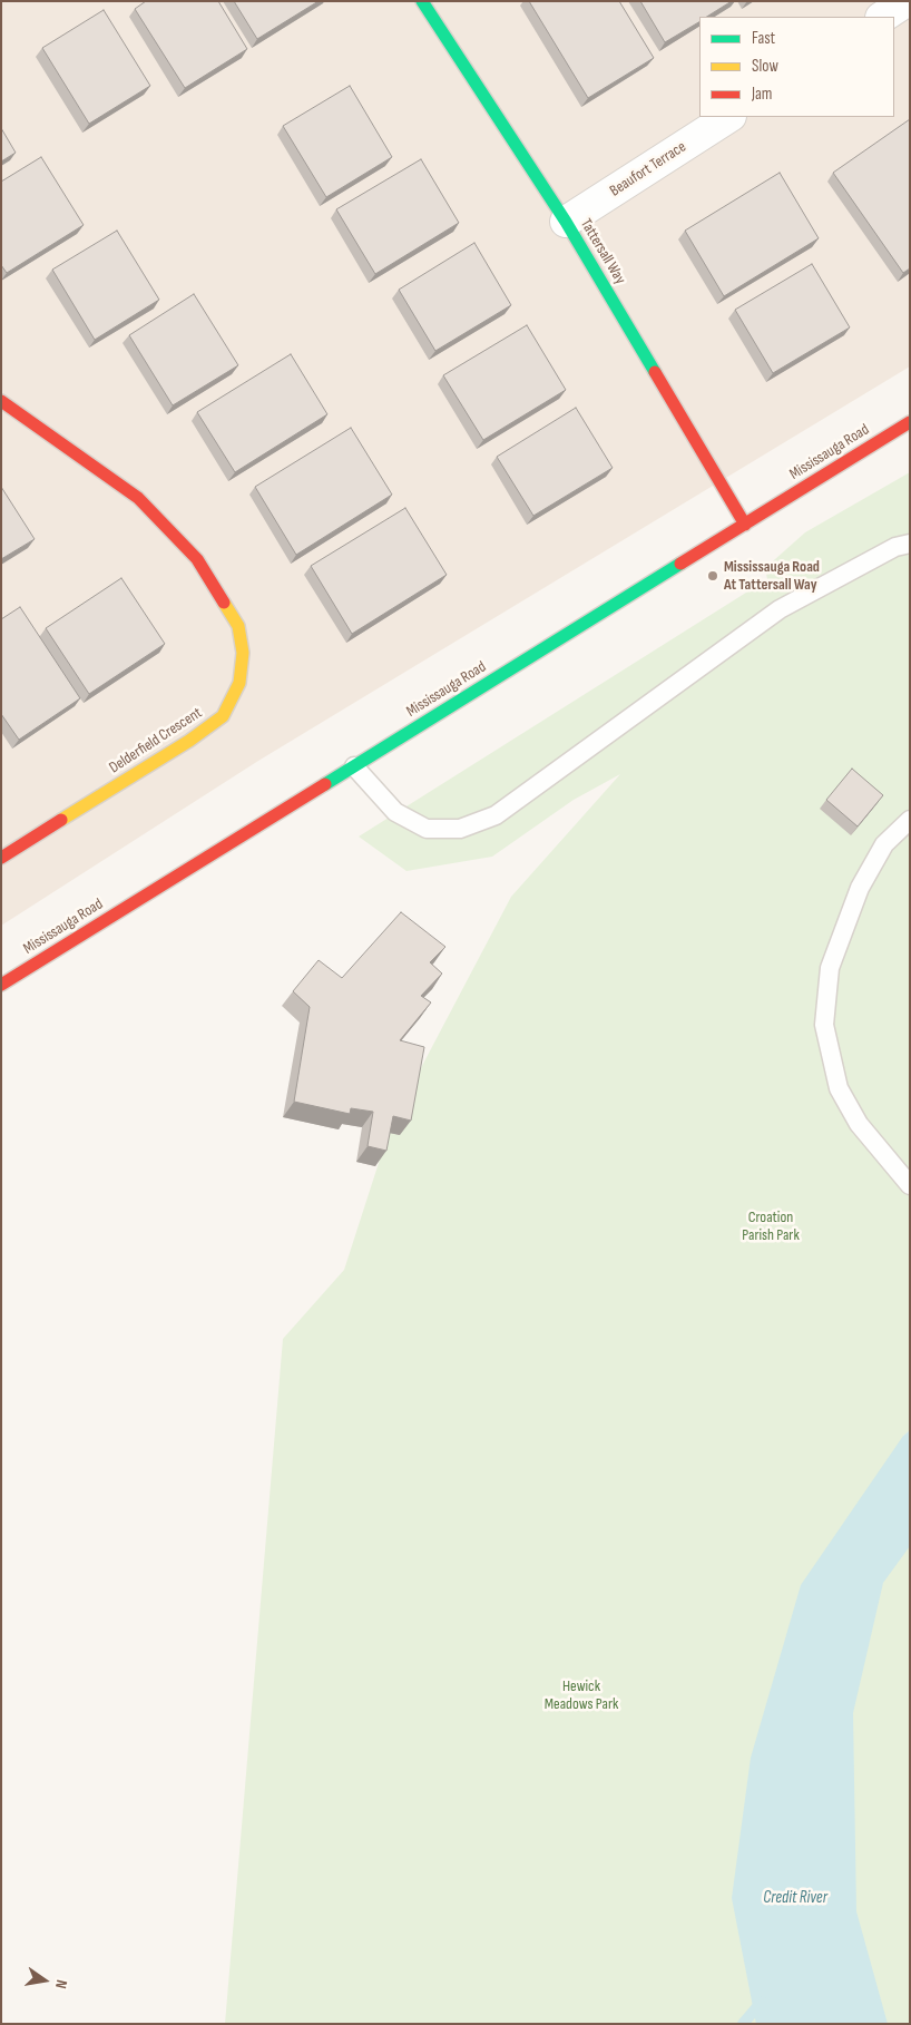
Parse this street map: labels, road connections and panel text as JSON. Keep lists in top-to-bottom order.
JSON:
{
  "streets": {
    "street": [
      "Beaufort Terrace",
      "Tattersall Way",
      "Mississauga Road",
      "Delderfield Crescent"
    ]
  },
  "crossings": [
    ["Beaufort Terrace", "Tattersall Way"],
    ["Tattersall Way", "Mississauga Road"]
  ],
  "water": ["Credit River"],
  "parks": ["Croation Parish Park", "Hewick Meadows Park"],
  "places": ["Mississauga Road At Tattersall Way"],
  "legend": ["Fast", "Slow", "Jam"],
  "north": "right"
}
